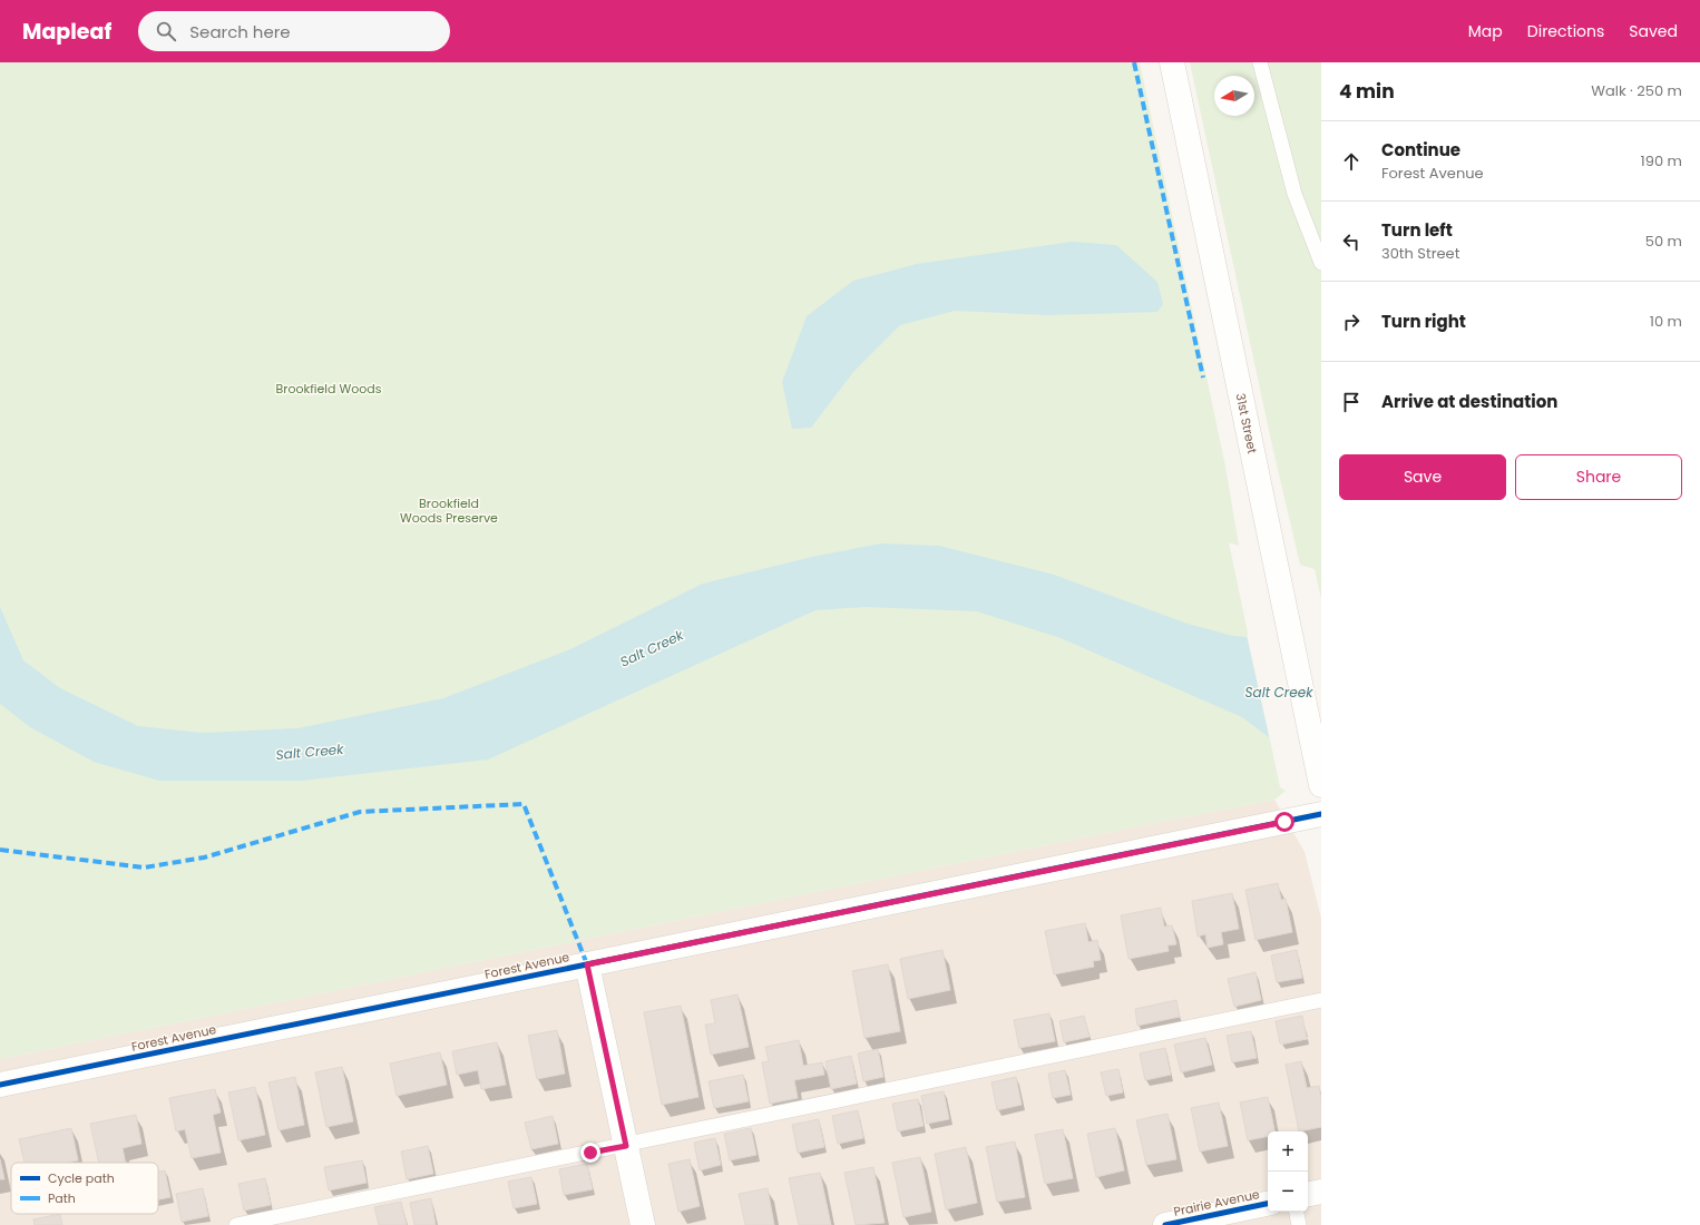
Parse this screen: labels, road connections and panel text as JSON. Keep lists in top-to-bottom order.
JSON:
{
  "streets": {
    "street": ["31st Street", "Forest Avenue", "Prairie Avenue"]
  },
  "water": ["Salt Creek"],
  "parks": ["Brookfield Woods", "Brookfield Woods Preserve"],
  "legend": ["Cycle path", "Path"],
  "north": "left",
  "page": {
    "header": "Mapleaf",
    "search": "Search here",
    "nav": ["Map", "Directions", "Saved"],
    "heading": ["4 min", "Walk · 250 m"],
    "list": [
      ["Continue", "Forest Avenue", "190 m"],
      ["Turn left", "30th Street", "50 m"],
      ["Turn right", "10 m"],
      "Arrive at destination"
    ],
    "buttons": ["Save", "Share"],
    "map_buttons": ["+", "−"]
  }
}
